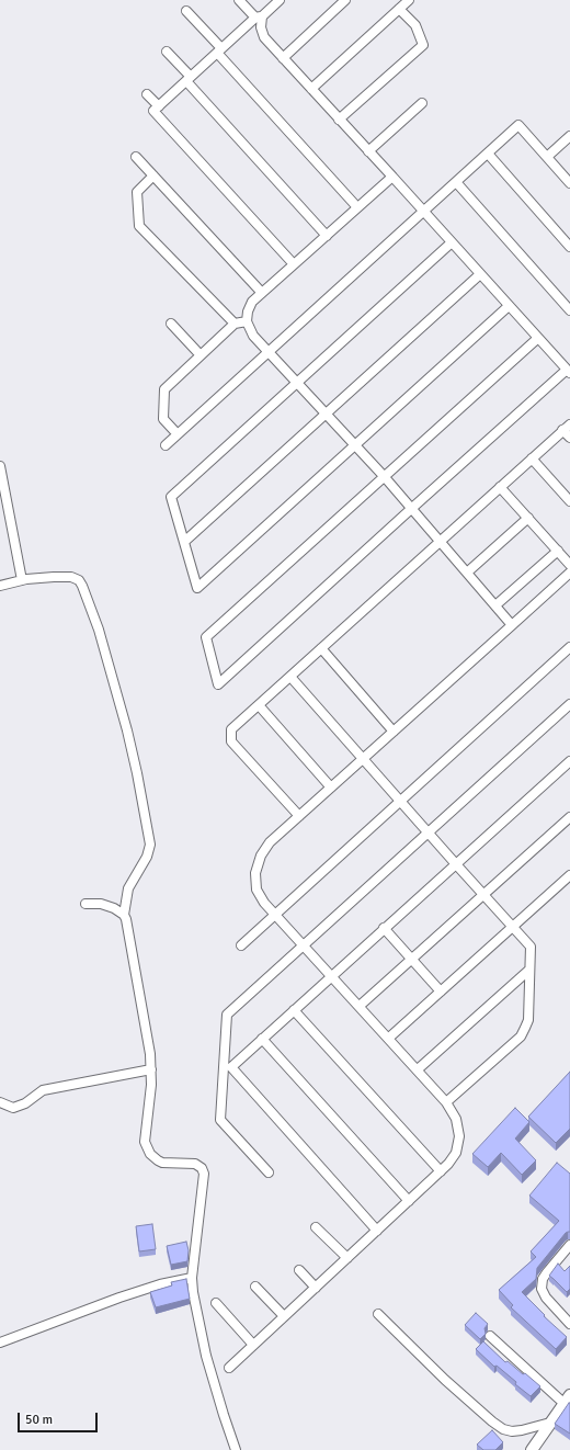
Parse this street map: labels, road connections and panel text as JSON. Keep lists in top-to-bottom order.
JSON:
{
  "scale_bar": "50 m"
}
